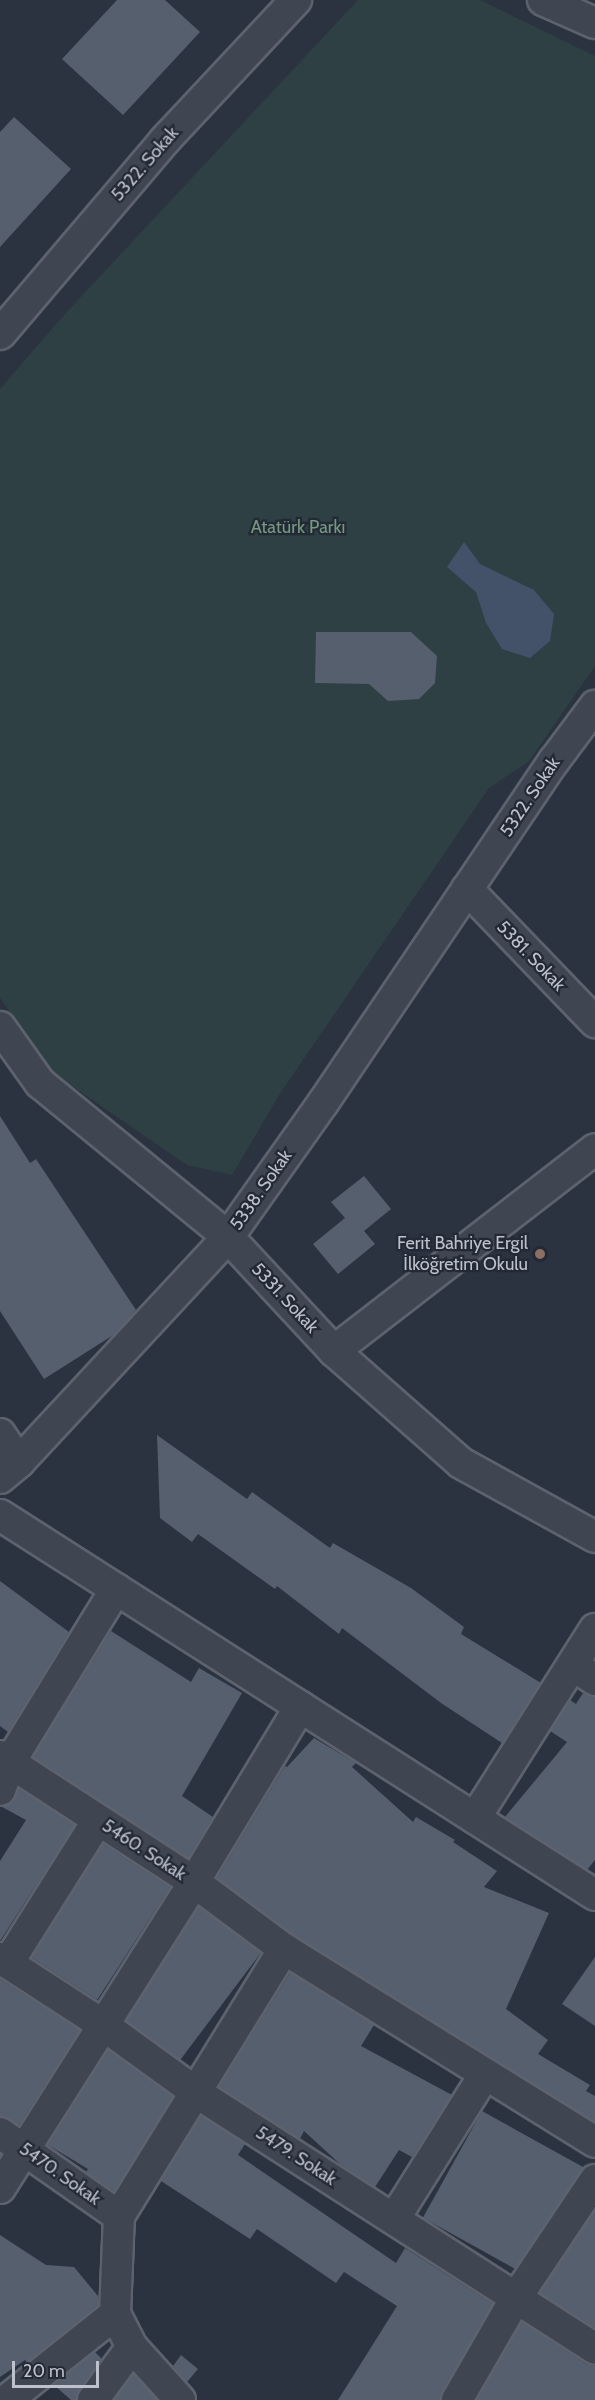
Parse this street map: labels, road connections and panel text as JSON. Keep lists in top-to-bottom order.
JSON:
{
  "streets": {
    "street": [
      "5322. Sokak",
      "5381. Sokak",
      "5338. Sokak",
      "5331. Sokak",
      "5460. Sokak",
      "5479. Sokak",
      "5470. Sokak"
    ]
  },
  "crossings": [
    ["5322. Sokak", "5381. Sokak"],
    ["5322. Sokak", "5338. Sokak"],
    ["5381. Sokak", "5338. Sokak"],
    ["5338. Sokak", "5331. Sokak"]
  ],
  "parks": ["Atatürk Parkı"],
  "places": ["Ferit Bahriye Ergil İlköğretim Okulu"],
  "scale_bar": "20 m"
}
